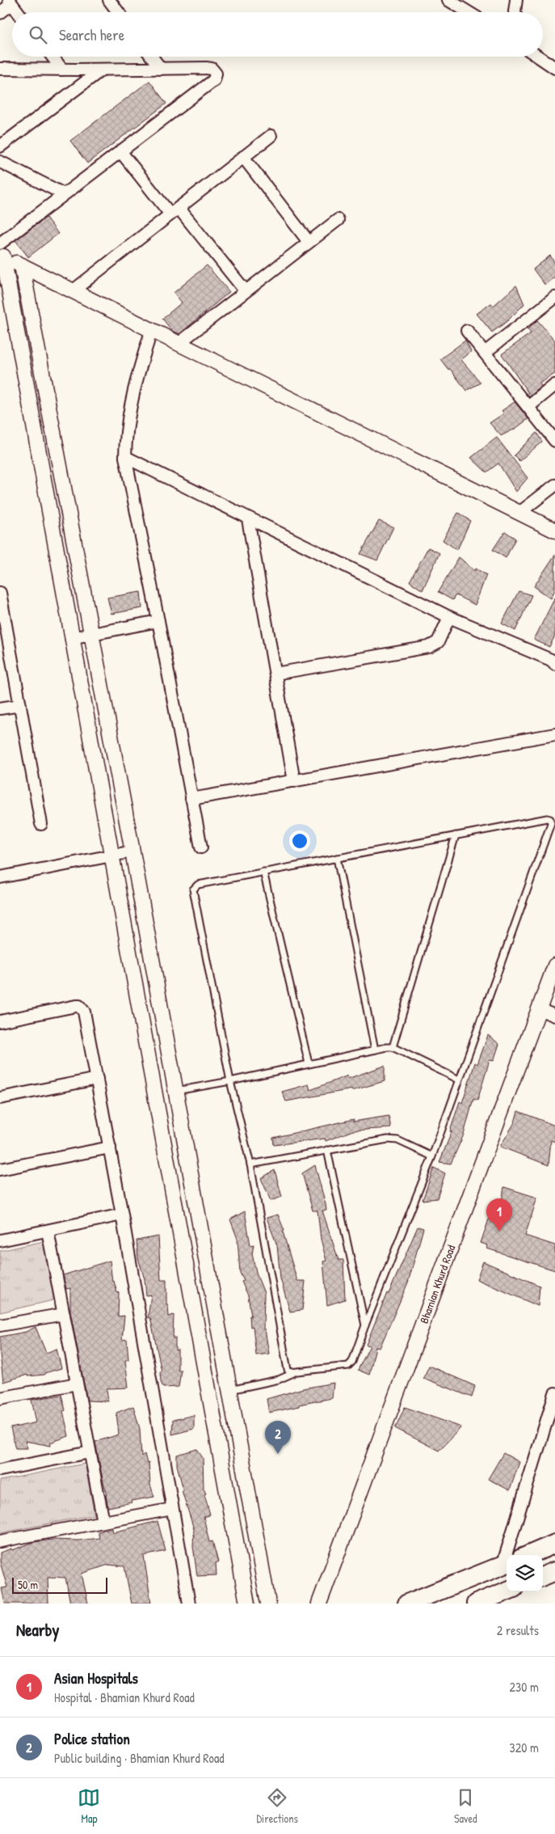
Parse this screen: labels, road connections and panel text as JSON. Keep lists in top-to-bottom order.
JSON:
{
  "streets": {
    "street": ["Bhamian Khurd Road"]
  },
  "scale_bar": "50 m",
  "page": {
    "search": "Search here",
    "pins": ["1", "2"],
    "scale": "50 m",
    "heading": ["Nearby", "2 results"],
    "list": [
      {
        "mark": "1",
        "name": "Asian Hospitals",
        "note": "Hospital · Bhamian Khurd Road",
        "value": "230 m"
      },
      {
        "mark": "2",
        "name": "Police station",
        "note": "Public building · Bhamian Khurd Road",
        "value": "320 m"
      }
    ],
    "nav": ["Map", "Directions", "Saved"]
  }
}
